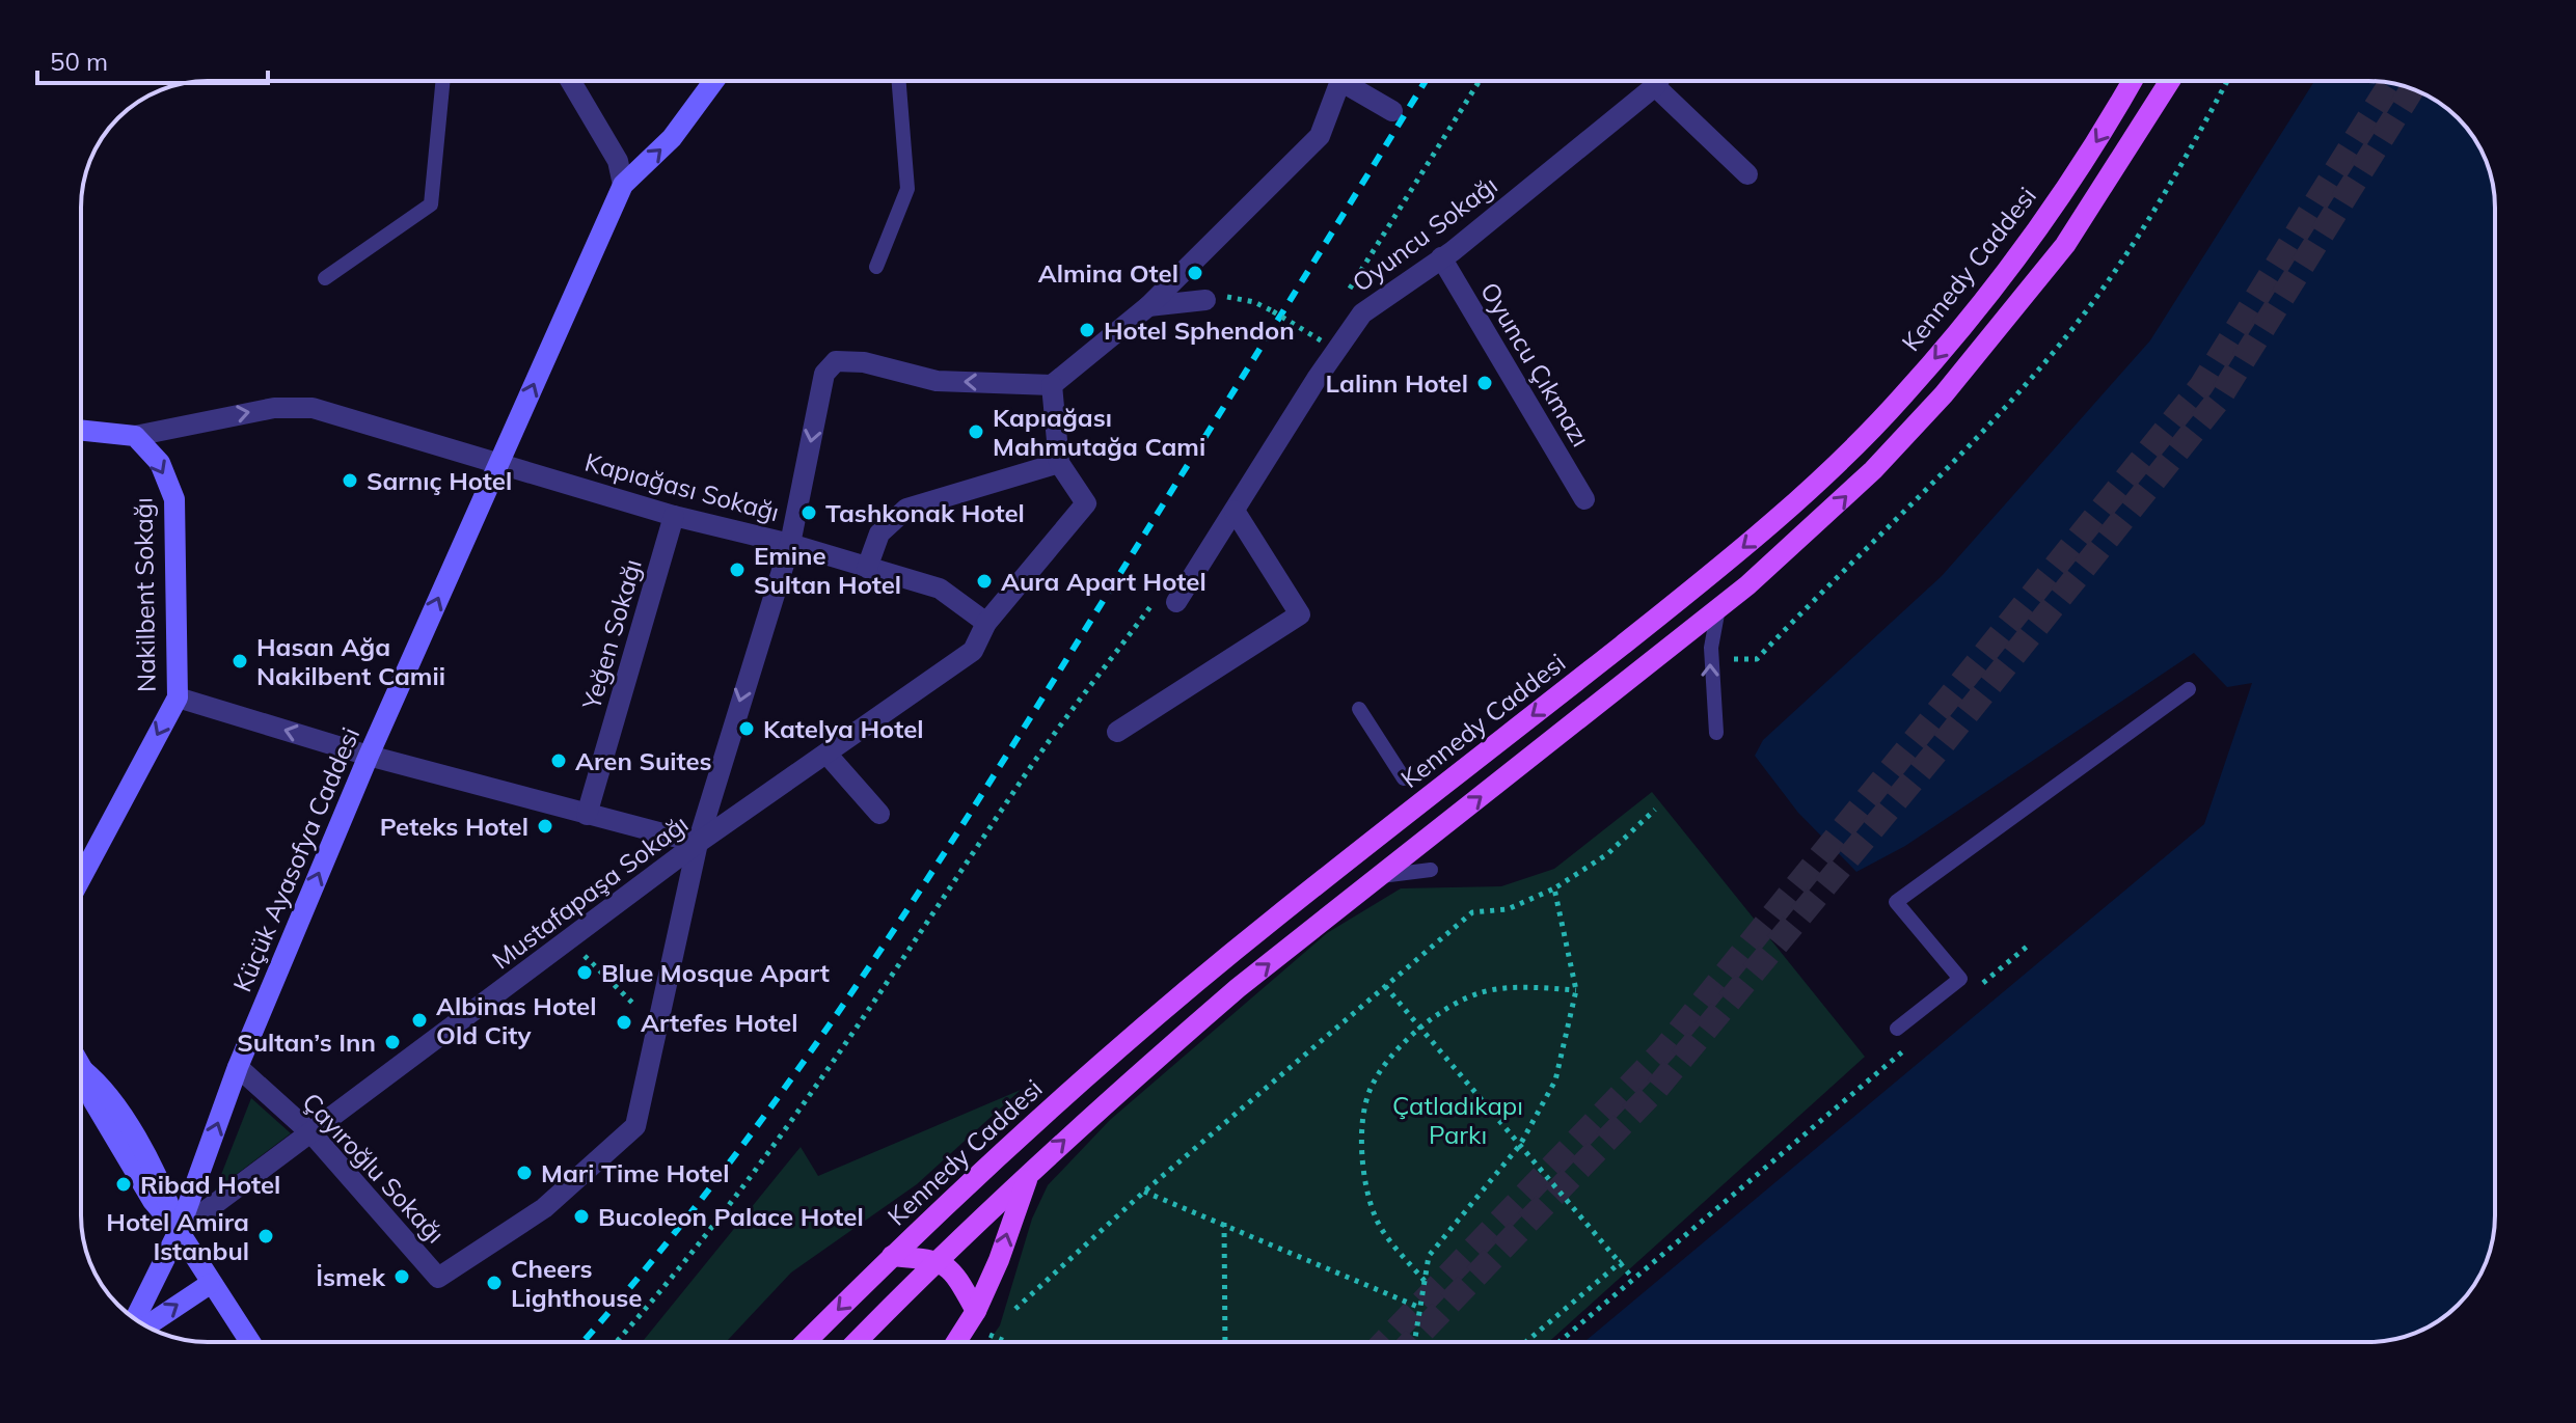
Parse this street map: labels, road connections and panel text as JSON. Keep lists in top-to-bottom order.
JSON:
{
  "streets": {
    "main road": ["Kennedy Caddesi"],
    "street": [
      "Oyuncu Sokağı",
      "Oyuncu Çıkmazı",
      "Kapıağası Sokağı",
      "Nakilbent Sokağı",
      "Yeğen Sokağı",
      "Küçük Ayasofya Caddesi",
      "Mustafapaşa Sokağı",
      "Çayıroğlu Sokağı"
    ]
  },
  "crossings": [
    ["Oyuncu Sokağı", "Oyuncu Çıkmazı"],
    ["Kapıağası Sokağı", "Nakilbent Sokağı"],
    ["Kapıağası Sokağı", "Yeğen Sokağı"],
    ["Kapıağası Sokağı", "Küçük Ayasofya Caddesi"],
    ["Kapıağası Sokağı", "Mustafapaşa Sokağı"],
    ["Kapıağası Sokağı", "Çayıroğlu Sokağı"],
    ["Küçük Ayasofya Caddesi", "Mustafapaşa Sokağı"],
    ["Küçük Ayasofya Caddesi", "Çayıroğlu Sokağı"],
    ["Mustafapaşa Sokağı", "Çayıroğlu Sokağı"]
  ],
  "one_way": [
    "Kapıağası Sokağı",
    "Nakilbent Sokağı",
    "Küçük Ayasofya Caddesi",
    "Çayıroğlu Sokağı"
  ],
  "parks": ["Çatladıkapı Parkı"],
  "places": [
    "Almina Otel",
    "Hotel Sphendon",
    "Lalinn Hotel",
    "Kapıağası Mahmutağa Cami",
    "Sarnıç Hotel",
    "Tashkonak Hotel",
    "Emine Sultan Hotel",
    "Aura Apart Hotel",
    "Hasan Ağa Nakilbent Camii",
    "Katelya Hotel",
    "Aren Suites",
    "Peteks Hotel",
    "Blue Mosque Apart",
    "Albinas Hotel Old City",
    "Artefes Hotel",
    "Sultan’s Inn",
    "Mari Time Hotel",
    "Ribad Hotel",
    "Bucoleon Palace Hotel",
    "Hotel Amira Istanbul",
    "İsmek",
    "Cheers Lighthouse"
  ],
  "scale_bar": "50 m"
}
